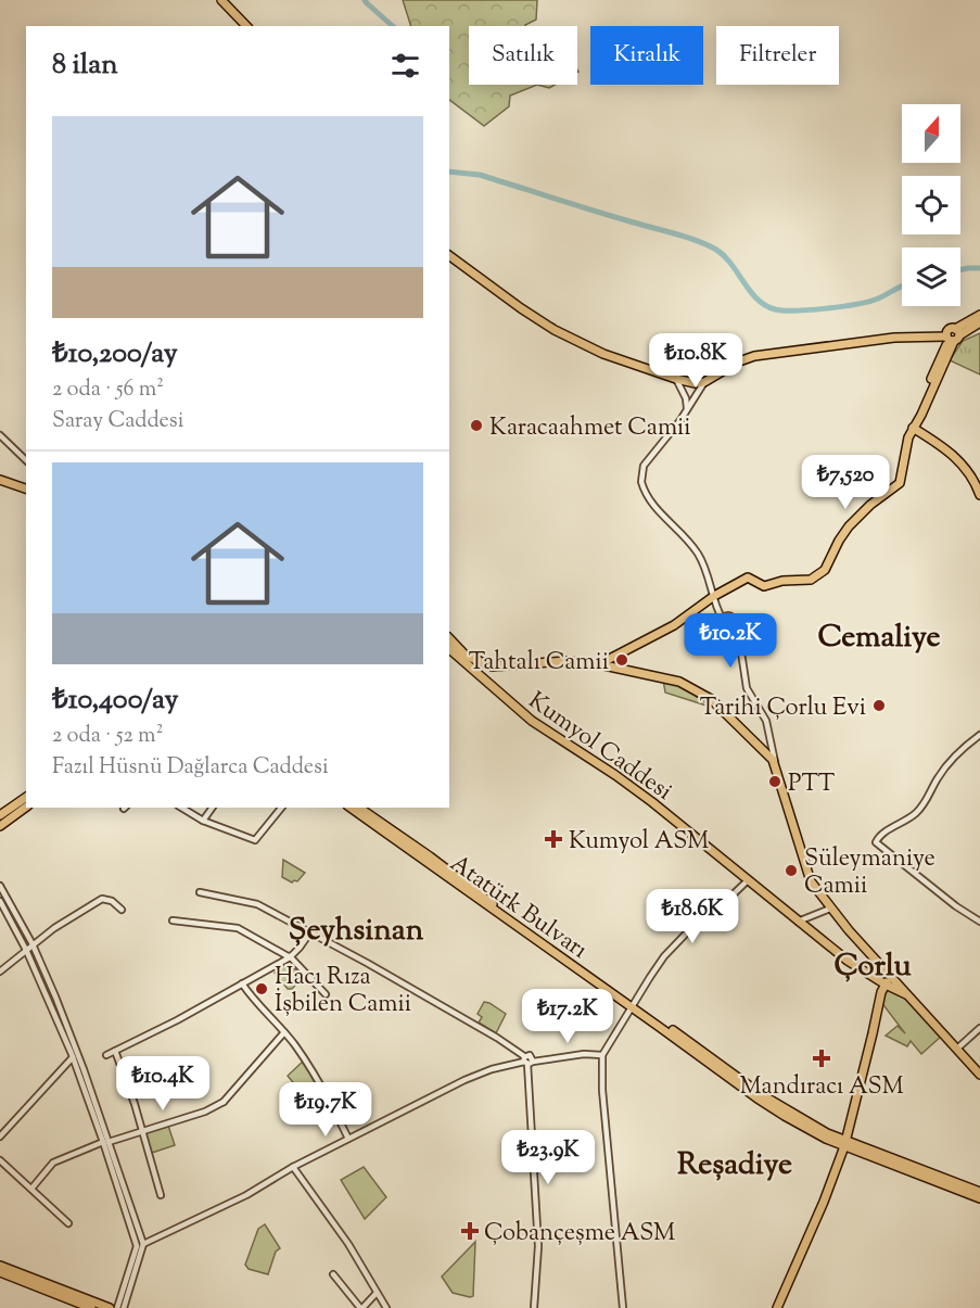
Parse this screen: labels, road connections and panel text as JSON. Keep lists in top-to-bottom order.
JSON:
{
  "streets": {
    "main road": ["Kumyol Caddesi", "Atatürk Bulvarı"]
  },
  "districts": [
    "Cemaliye",
    "Şeyhsinan",
    "Çorlu",
    "Reşadiye"
  ],
  "places": {
    "other": [
      "Karacaahmet Camii",
      "Tahtalı Camii",
      "Tarihi Çorlu Evi",
      "PTT",
      "Süleymaniye Camii",
      "Hacı Rıza İşbilen Camii"
    ],
    "health": ["Kumyol ASM", "Mandıracı ASM", "Çobançeşme ASM"]
  },
  "north": "top",
  "page": {
    "chip": ["Satılık", "Kiralık", "Filtreler"],
    "heading": "8 ilan",
    "list": [
      {
        "name": "₺10,200/ay",
        "note": "2 oda · 56 m² · Saray Caddesi"
      },
      {
        "name": "₺10,400/ay",
        "note": "2 oda · 52 m² · Fazıl Hüsnü Dağlarca Caddesi"
      }
    ],
    "price": [
      "₺10.8K",
      "₺7,520",
      "₺10.2K",
      "₺18.6K",
      "₺17.2K",
      "₺10.4K",
      "₺19.7K",
      "₺23.9K"
    ]
  }
}
